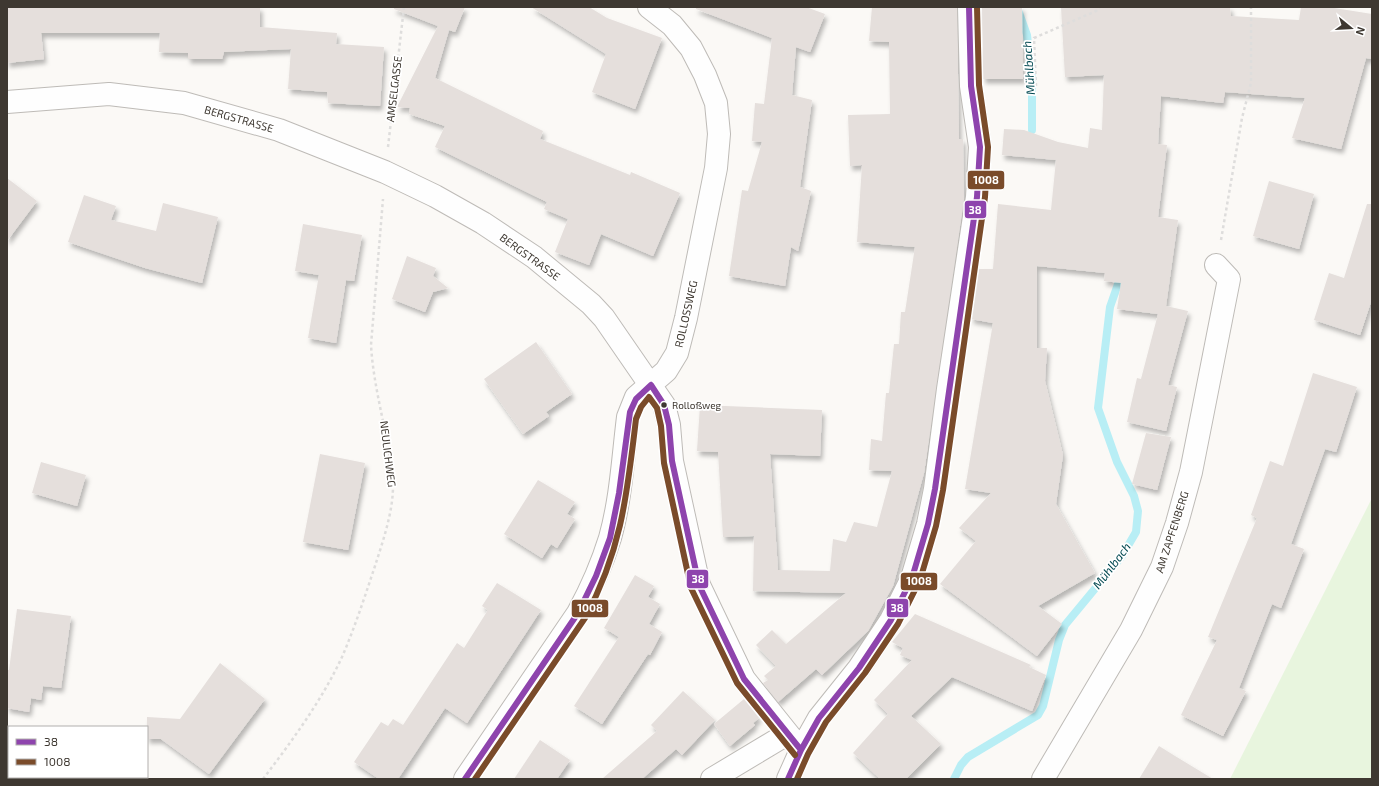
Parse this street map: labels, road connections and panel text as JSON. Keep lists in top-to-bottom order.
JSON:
{
  "streets": {
    "street": ["BERGSTRASSE", "ROLLOSSWEG", "AM ZAPFENBERG"],
    "path": ["AMSELGASSE", "NEULICHWEG"]
  },
  "crossings": [
    ["AMSELGASSE", "BERGSTRASSE"],
    ["AMSELGASSE", "NEULICHWEG"],
    ["BERGSTRASSE", "ROLLOSSWEG"],
    ["BERGSTRASSE", "NEULICHWEG"]
  ],
  "water": ["Mühlbach"],
  "places": ["Rolloßweg"],
  "lines": ["transit line 38", "transit line 1008"],
  "legend": ["38", "1008"],
  "north": "right"
}
